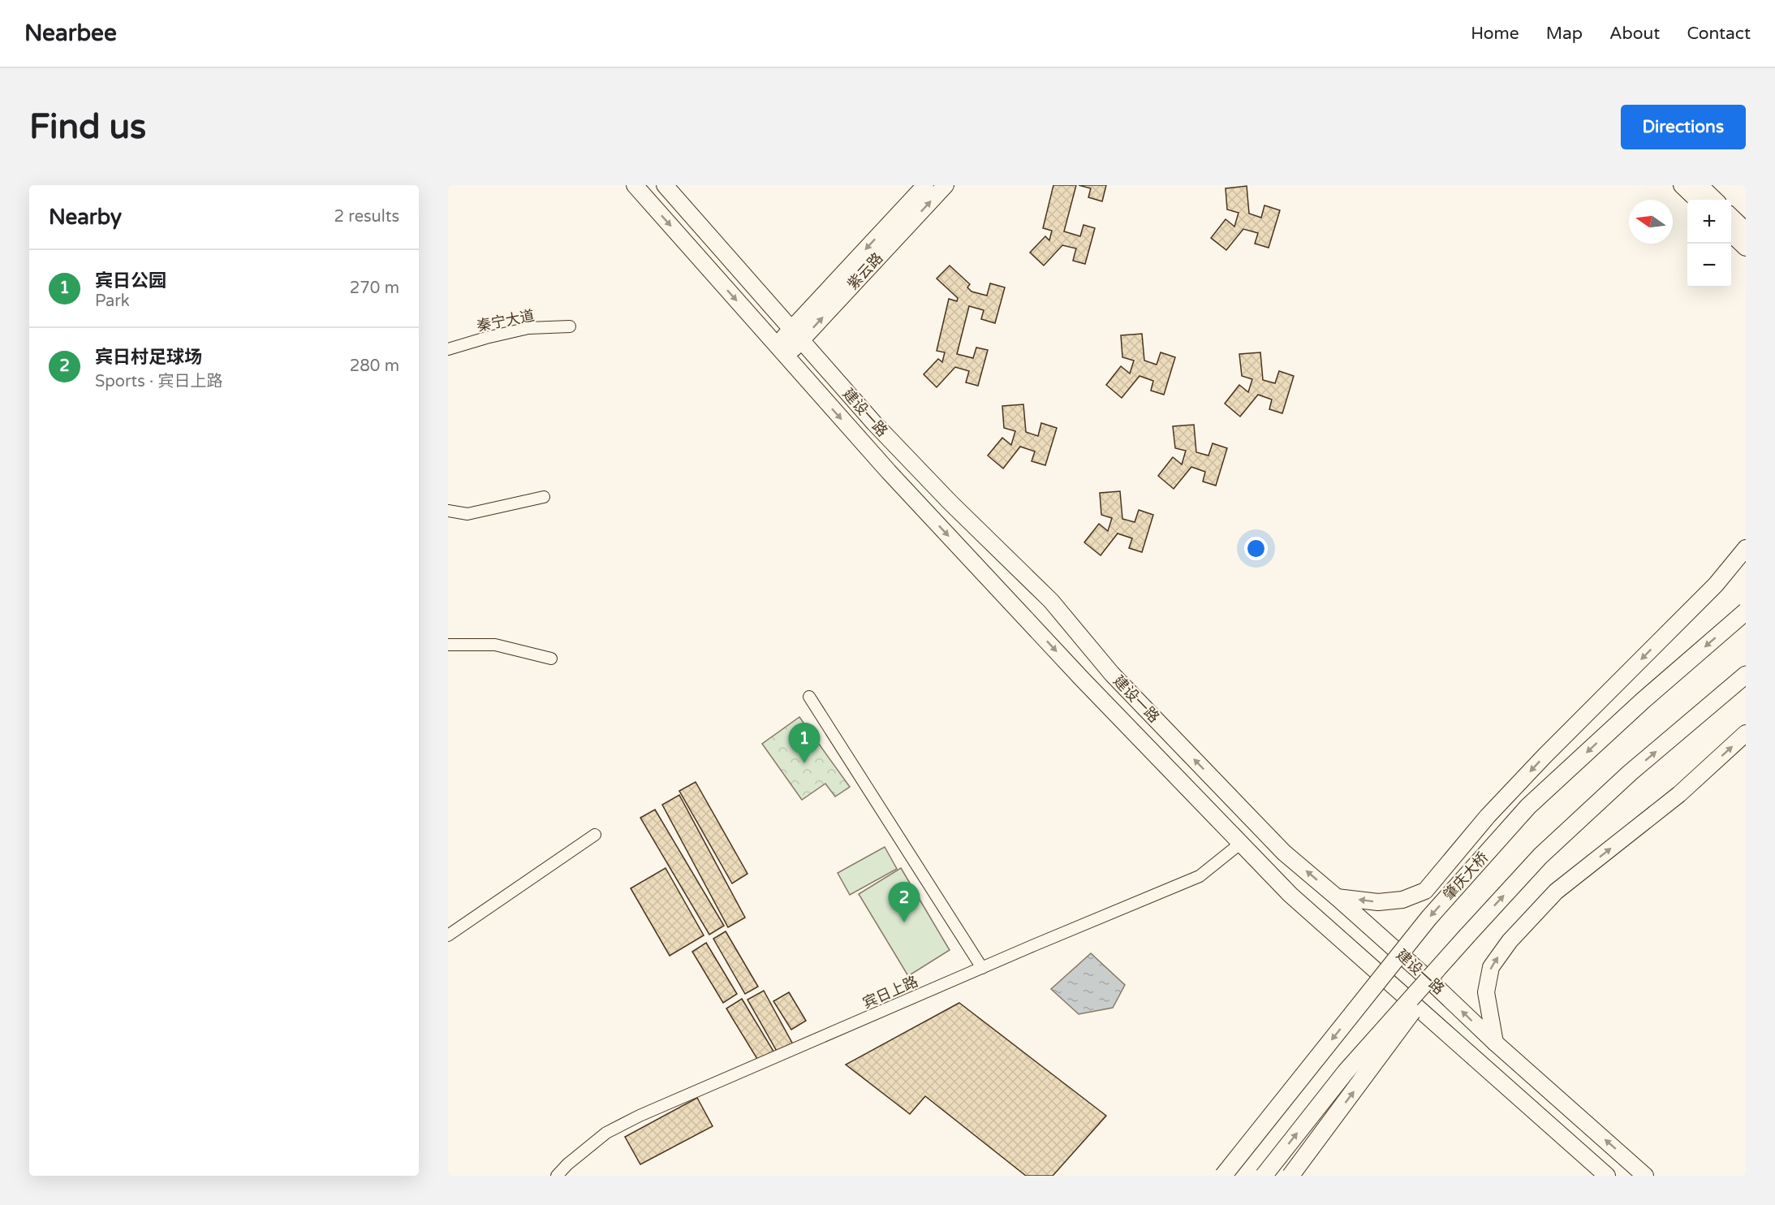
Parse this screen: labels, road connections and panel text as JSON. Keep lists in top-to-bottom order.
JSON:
{
  "streets": {
    "main road": ["紫云路", "建设一路", "肇庆大桥"],
    "street": ["秦宁大道", "宾日上路"]
  },
  "crossings": [
    ["紫云路", "建设一路"],
    ["建设一路", "宾日上路"]
  ],
  "north": "left",
  "page": {
    "header": "Nearbee",
    "nav": [
      "Home",
      "Map",
      "About",
      "Contact"
    ],
    "buttons": "Directions",
    "title": "Find us",
    "heading": ["Nearby", "2 results"],
    "map_buttons": ["+", "−"],
    "list": [
      {
        "mark": "1",
        "name": "宾日公园",
        "note": "Park",
        "value": "270 m"
      },
      {
        "mark": "2",
        "name": "宾日村足球场",
        "note": "Sports · 宾日上路",
        "value": "280 m"
      }
    ],
    "pins": ["1", "2"]
  }
}
